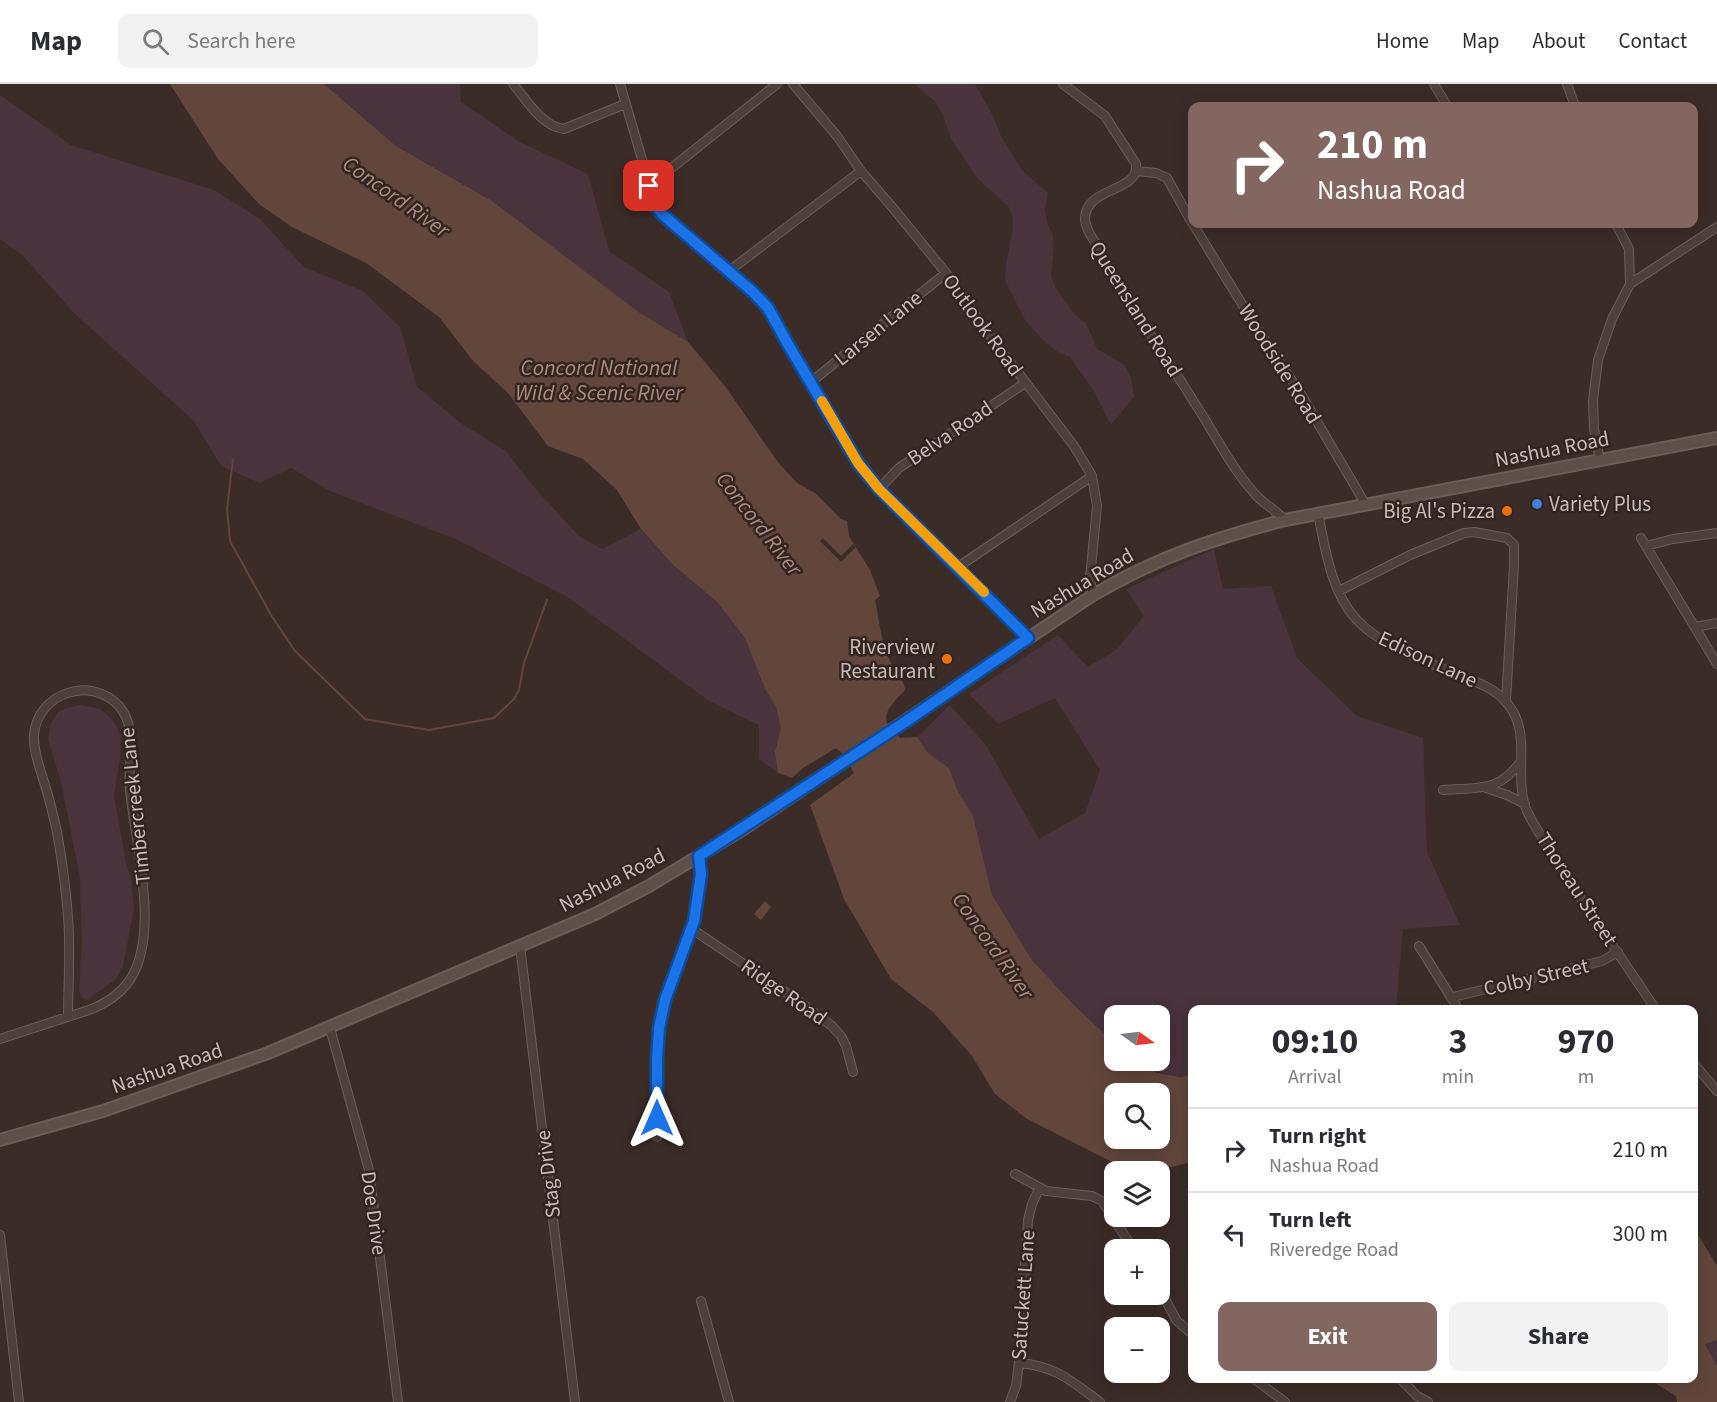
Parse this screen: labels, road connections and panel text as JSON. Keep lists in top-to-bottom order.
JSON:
{
  "streets": {
    "main road": ["Nashua Road"],
    "street": [
      "Queensland Road",
      "Outlook Road",
      "Larsen Lane",
      "Woodside Road",
      "Belva Road",
      "Edison Lane",
      "Timbercreek Lane",
      "Thoreau Street",
      "Colby Street",
      "Ridge Road",
      "Stag Drive",
      "Doe Drive",
      "Satuckett Lane"
    ]
  },
  "crossings": [
    ["Queensland Road", "Woodside Road"],
    ["Queensland Road", "Nashua Road"],
    ["Outlook Road", "Larsen Lane"],
    ["Outlook Road", "Belva Road"],
    ["Outlook Road", "Nashua Road"],
    ["Woodside Road", "Nashua Road"],
    ["Nashua Road", "Edison Lane"],
    ["Nashua Road", "Stag Drive"],
    ["Nashua Road", "Doe Drive"],
    ["Edison Lane", "Thoreau Street"],
    ["Thoreau Street", "Colby Street"]
  ],
  "water": ["Concord River", "Concord National Wild & Scenic River"],
  "places": ["Variety Plus", "Big Al's Pizza", "Riverview Restaurant"],
  "north": "right",
  "page": {
    "header": "Map",
    "search": "Search here",
    "nav": [
      "Home",
      "Map",
      "About",
      "Contact"
    ],
    "turn": ["210 m", "Nashua Road"],
    "map_buttons": ["+", "−"],
    "eta": [
      "09:10",
      "Arrival",
      "3",
      "min",
      "970",
      "m"
    ],
    "list": [
      {
        "name": "Turn right",
        "note": "Nashua Road",
        "value": "210 m"
      },
      {
        "name": "Turn left",
        "note": "Riveredge Road",
        "value": "300 m"
      }
    ],
    "buttons": ["Exit", "Share"]
  }
}
